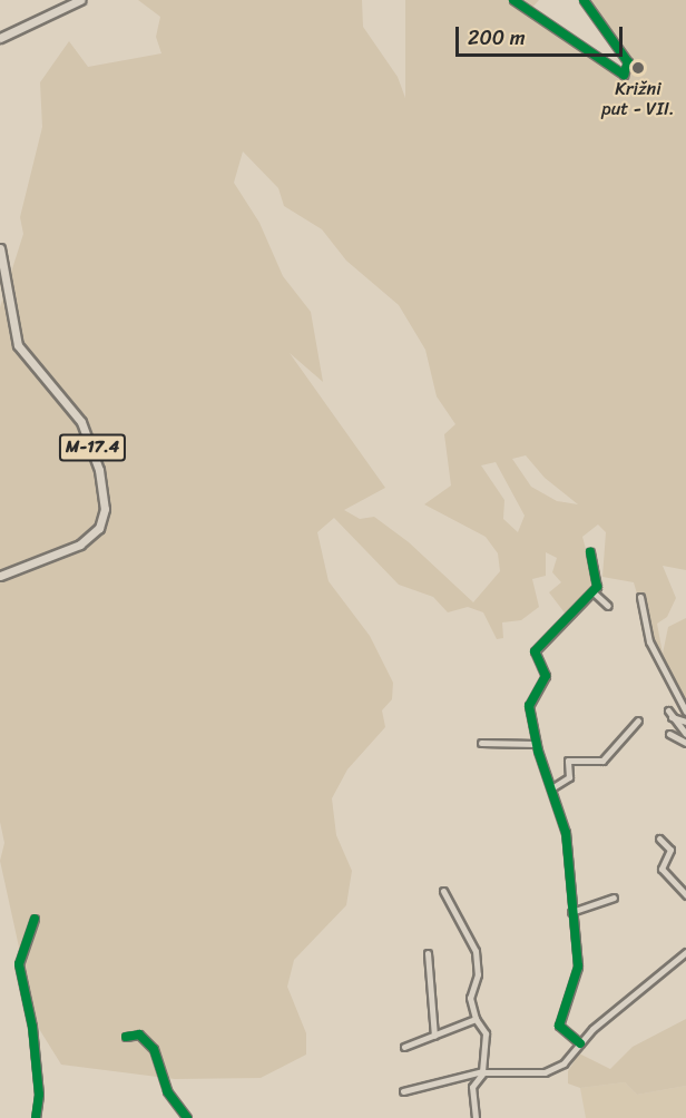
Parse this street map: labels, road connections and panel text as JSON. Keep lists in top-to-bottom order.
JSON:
{
  "streets": {
    "main road": ["M-17.4"]
  },
  "places": ["Križni put - VII."],
  "scale_bar": "200 m"
}
